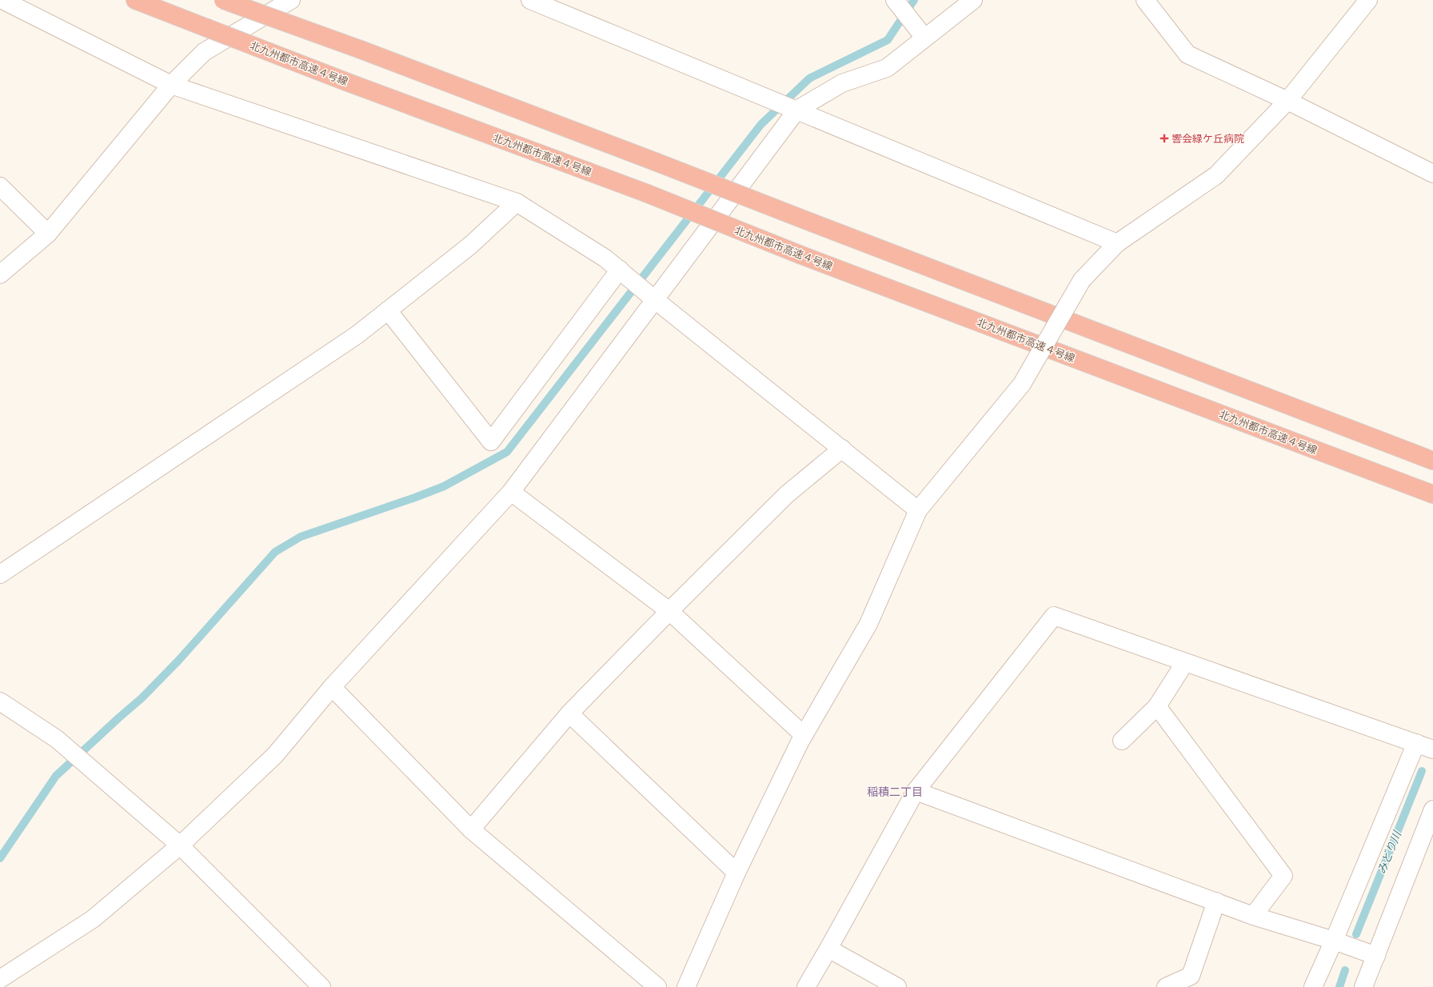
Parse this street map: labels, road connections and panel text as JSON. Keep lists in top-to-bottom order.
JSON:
{
  "streets": {
    "highway": ["北九州都市高速４号線"]
  },
  "districts": ["稲積二丁目"],
  "water": ["みどり川"],
  "places": {
    "health": ["響会緑ケ丘病院"]
  }
}
